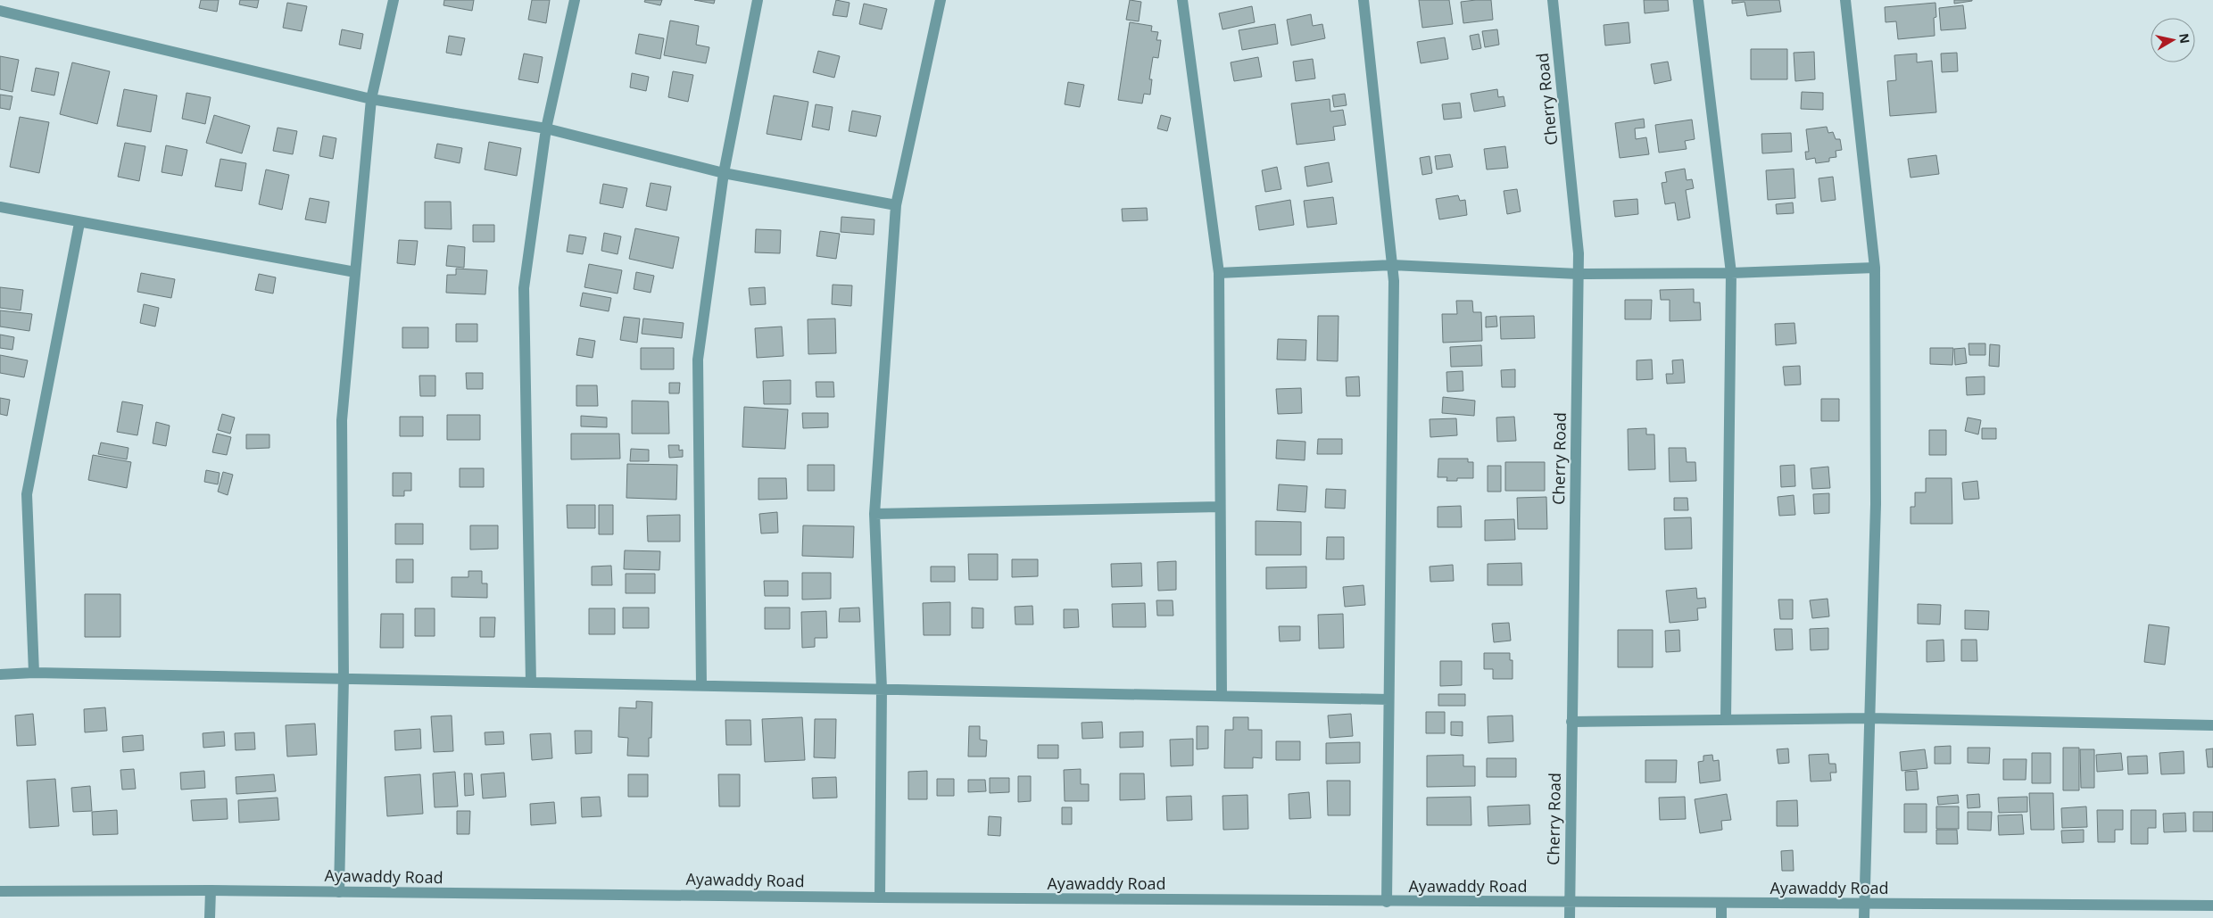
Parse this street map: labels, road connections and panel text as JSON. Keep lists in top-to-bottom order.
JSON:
{
  "streets": {
    "street": ["Cherry Road", "Ayawaddy Road"]
  },
  "crossings": [
    ["Cherry Road", "Ayawaddy Road"]
  ],
  "north": "right"
}
